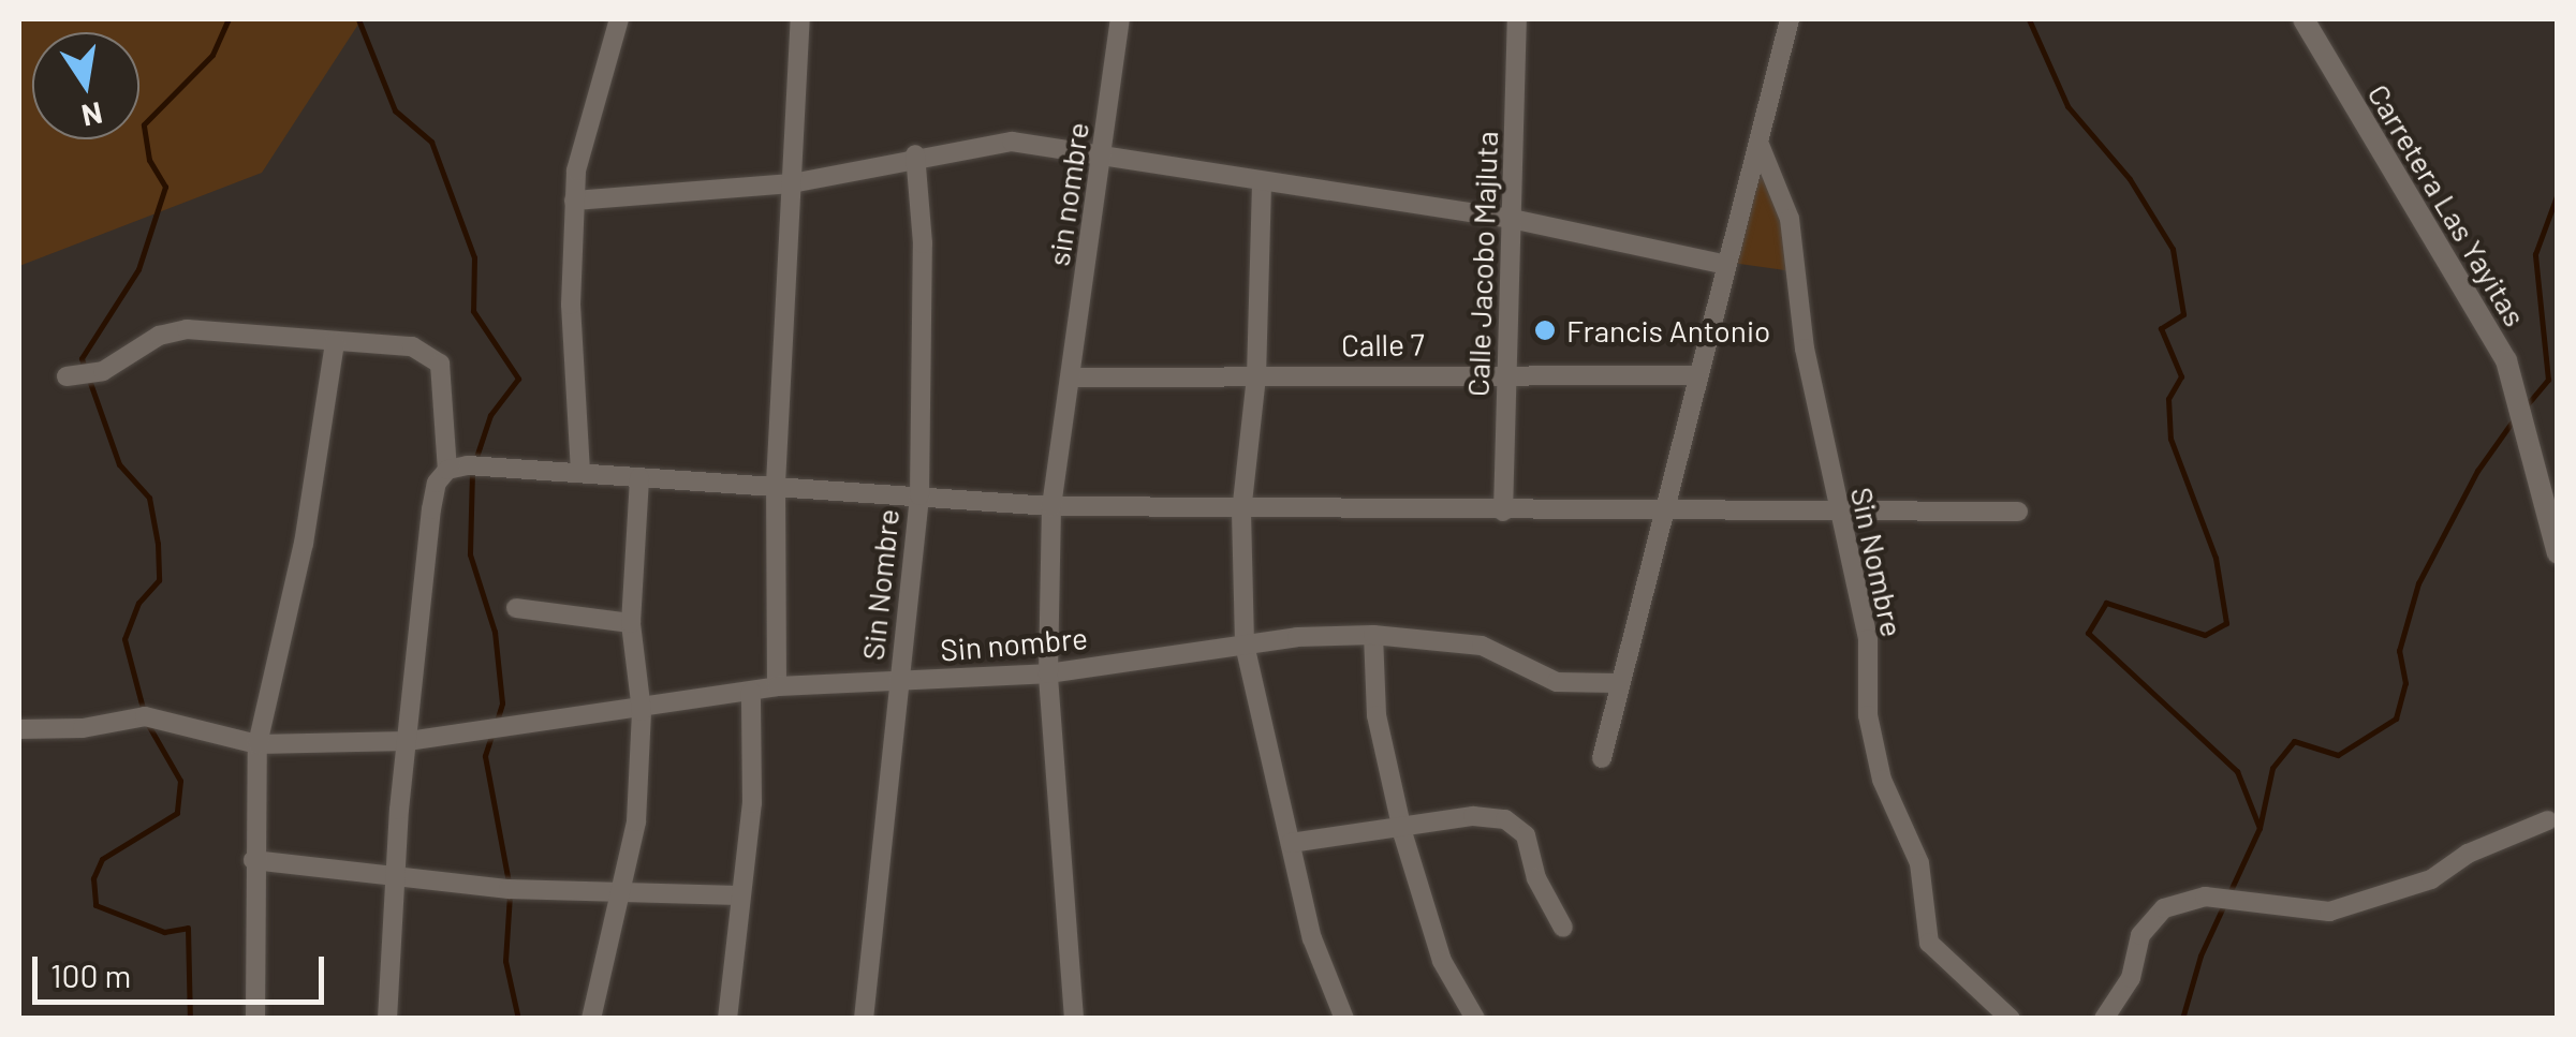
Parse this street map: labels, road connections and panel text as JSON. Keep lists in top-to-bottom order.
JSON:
{
  "streets": {
    "street": [
      "sin nombre",
      "Carretera Las Yayitas",
      "Calle Jacobo Majluta",
      "Calle 7",
      "Sin Nombre",
      "Sin nombre"
    ]
  },
  "crossings": [
    ["sin nombre", "Calle 7"],
    ["sin nombre", "Sin Nombre"],
    ["sin nombre", "Sin nombre"],
    ["Calle Jacobo Majluta", "Calle 7"],
    ["Calle Jacobo Majluta", "Sin Nombre"],
    ["Sin Nombre", "Sin nombre"]
  ],
  "places": ["Francis Antonio"],
  "scale_bar": "100 m",
  "north": "bottom"
}
